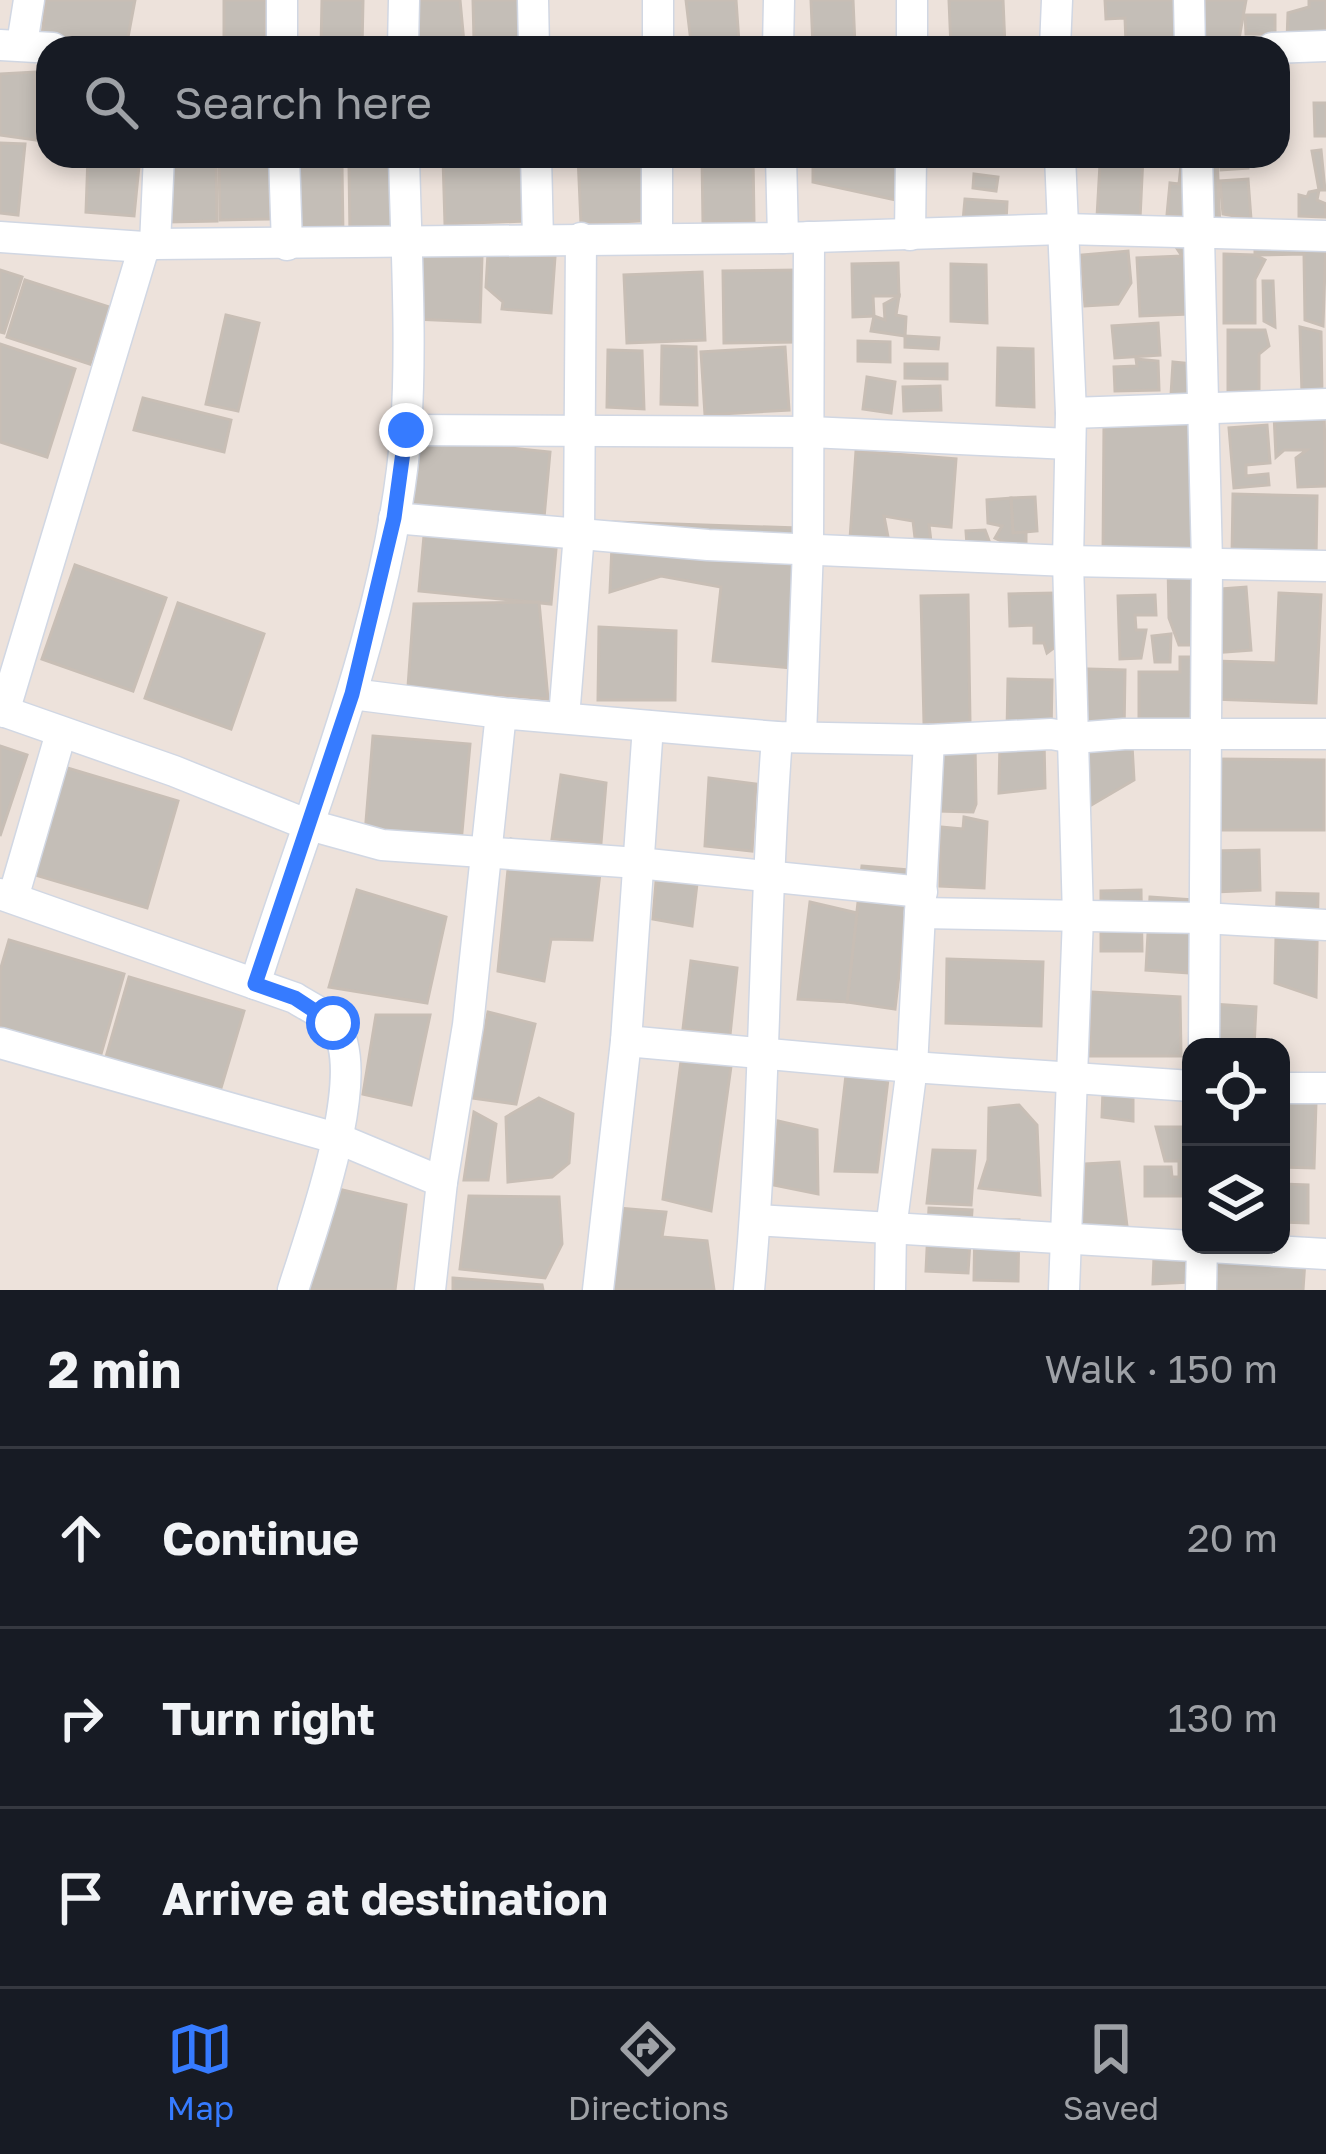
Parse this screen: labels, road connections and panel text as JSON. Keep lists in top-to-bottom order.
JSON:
{
  "page": {
    "search": "Search here",
    "heading": ["2 min", "Walk · 150 m"],
    "list": [
      ["Continue", "20 m"],
      ["Turn right", "130 m"],
      "Arrive at destination"
    ],
    "nav": ["Map", "Directions", "Saved"]
  }
}
